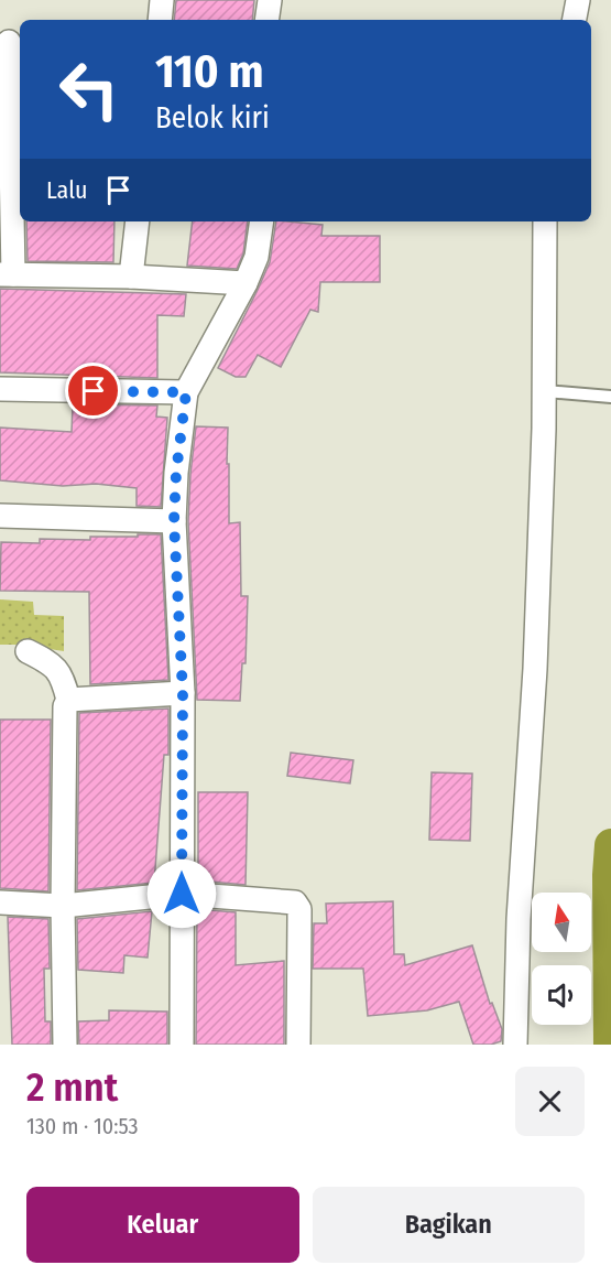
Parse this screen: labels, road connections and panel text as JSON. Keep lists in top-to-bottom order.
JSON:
{
  "north": "top",
  "page": {
    "turn": ["110 m", "Belok kiri"],
    "then": "Lalu",
    "heading": ["2 mnt", "130 m · 10:53"],
    "buttons": ["Keluar", "Bagikan"]
  }
}
